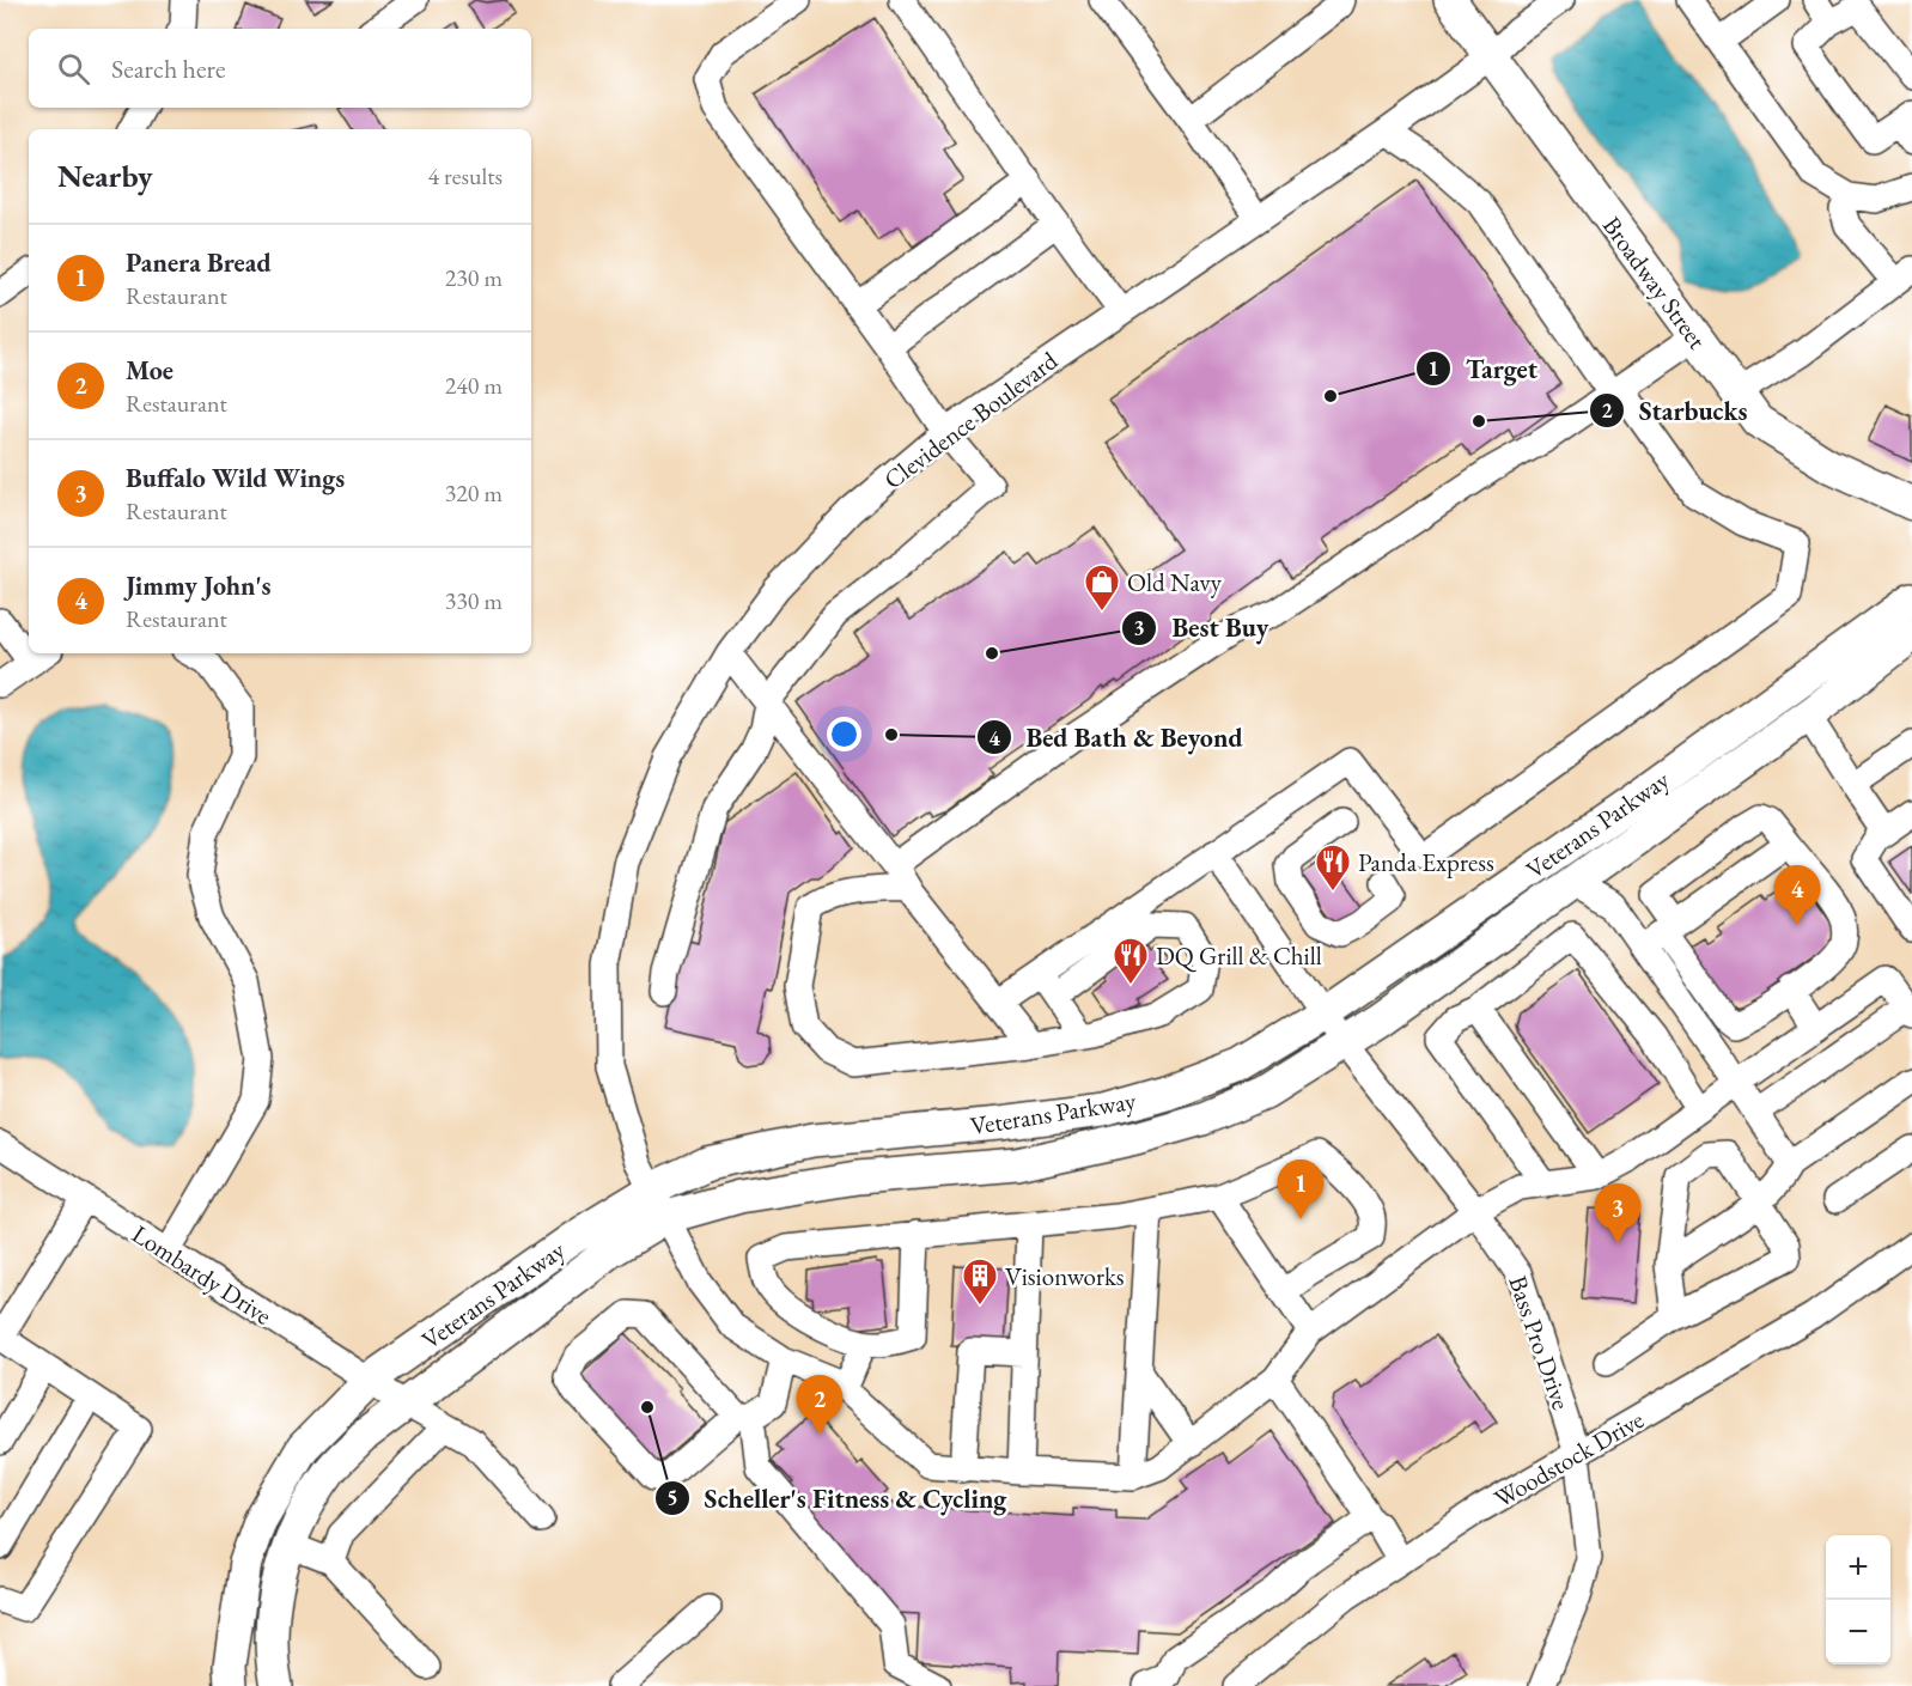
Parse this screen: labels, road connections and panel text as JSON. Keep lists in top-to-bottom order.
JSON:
{
  "streets": {
    "main road": ["Broadway Street", "Veterans Parkway"],
    "street": [
      "Clevidence Boulevard",
      "Lombardy Drive",
      "Bass Pro Drive",
      "Woodstock Drive"
    ]
  },
  "crossings": [
    ["Broadway Street", "Clevidence Boulevard"],
    ["Clevidence Boulevard", "Veterans Parkway"],
    ["Veterans Parkway", "Lombardy Drive"],
    ["Veterans Parkway", "Bass Pro Drive"],
    ["Bass Pro Drive", "Woodstock Drive"]
  ],
  "places": {
    "other": [
      "Target",
      "Starbucks",
      "Best Buy",
      "Bed Bath & Beyond",
      "Scheller's Fitness & Cycling"
    ],
    "shop": ["Old Navy"],
    "restaurant": ["Panda Express", "DQ Grill & Chill"],
    "building": ["Visionworks"]
  },
  "page": {
    "search": "Search here",
    "heading": ["Nearby", "4 results"],
    "list": [
      {
        "mark": "1",
        "name": "Panera Bread",
        "note": "Restaurant",
        "value": "230 m"
      },
      {
        "mark": "2",
        "name": "Moe",
        "note": "Restaurant",
        "value": "240 m"
      },
      {
        "mark": "3",
        "name": "Buffalo Wild Wings",
        "note": "Restaurant",
        "value": "320 m"
      },
      {
        "mark": "4",
        "name": "Jimmy John's",
        "note": "Restaurant",
        "value": "330 m"
      }
    ],
    "pins": [
      "4",
      "1",
      "3",
      "2"
    ],
    "map_buttons": ["+", "−"]
  }
}
